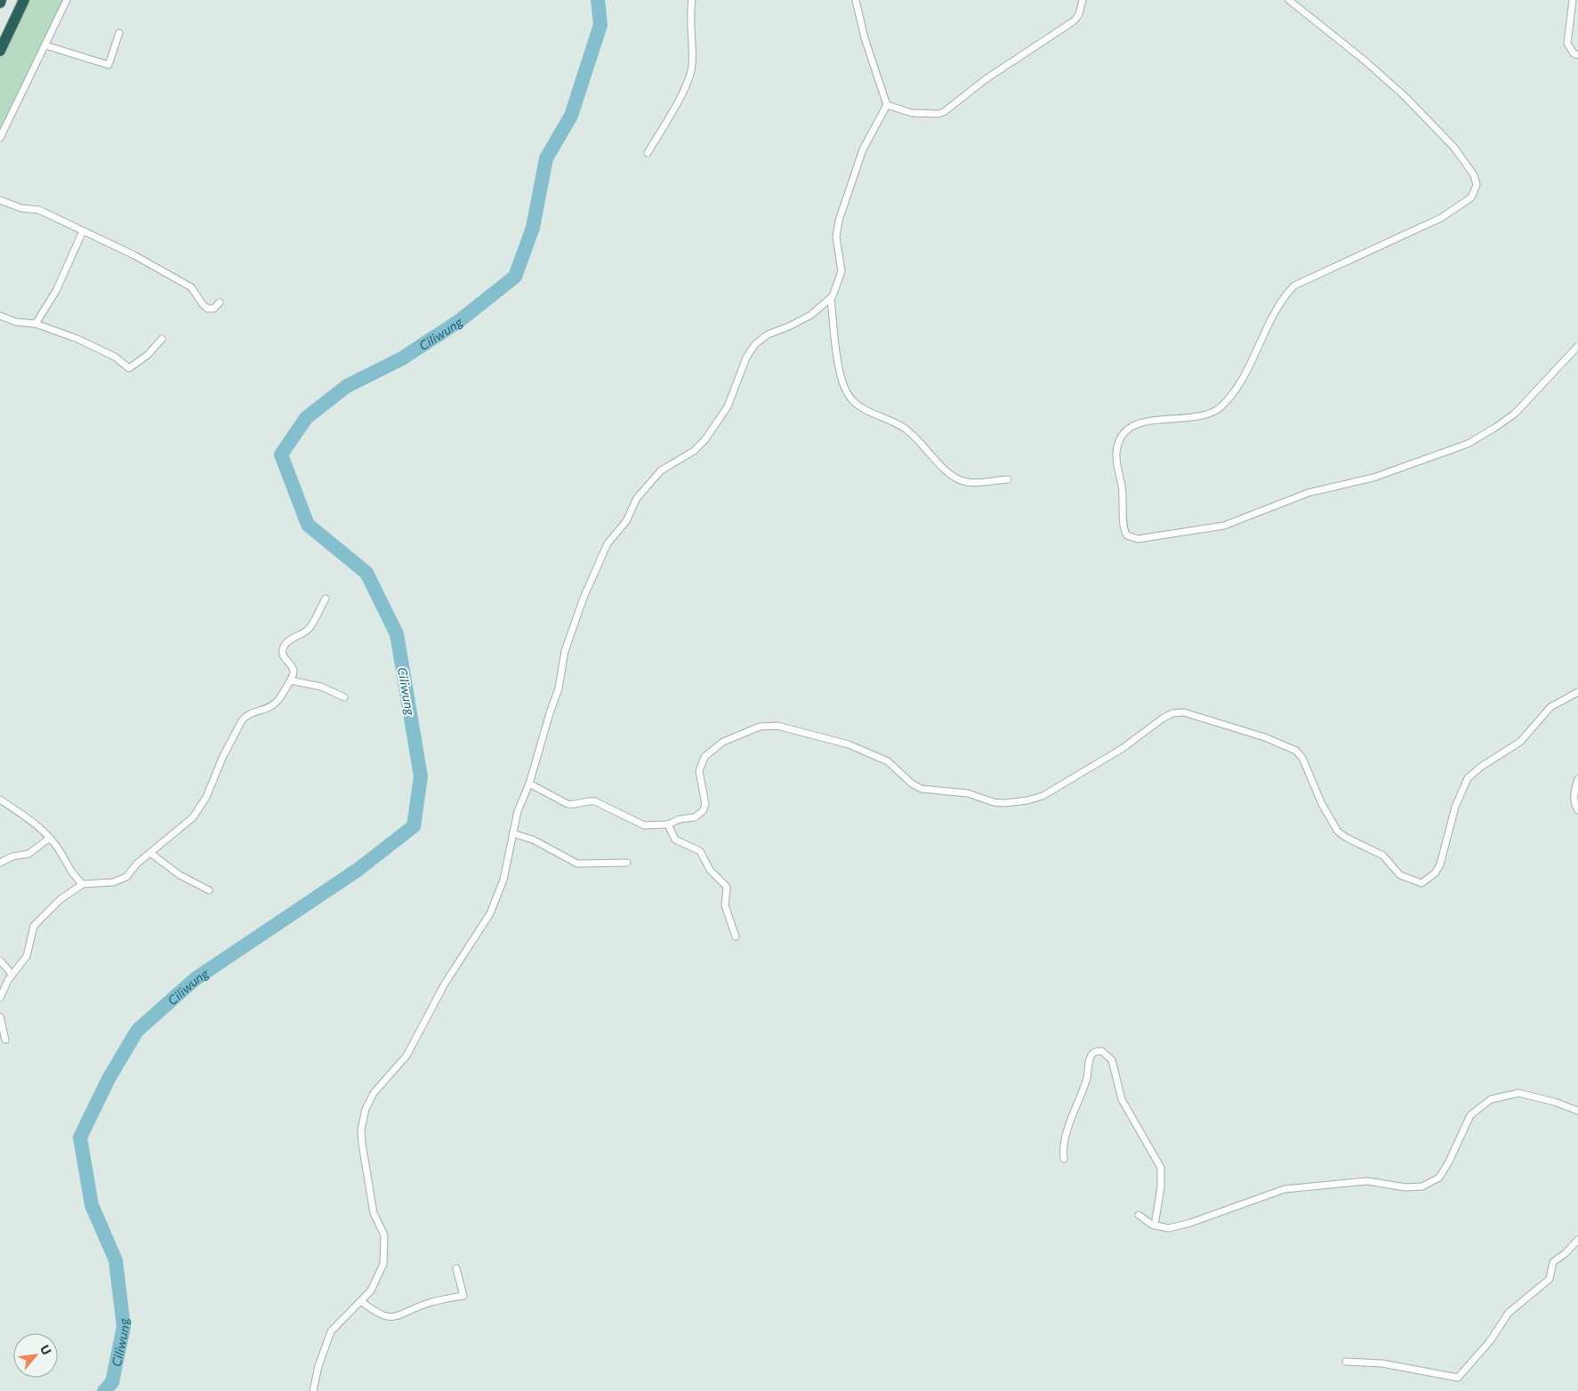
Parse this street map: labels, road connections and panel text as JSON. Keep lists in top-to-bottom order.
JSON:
{
  "water": ["Ciliwung"],
  "north": "top right"
}
